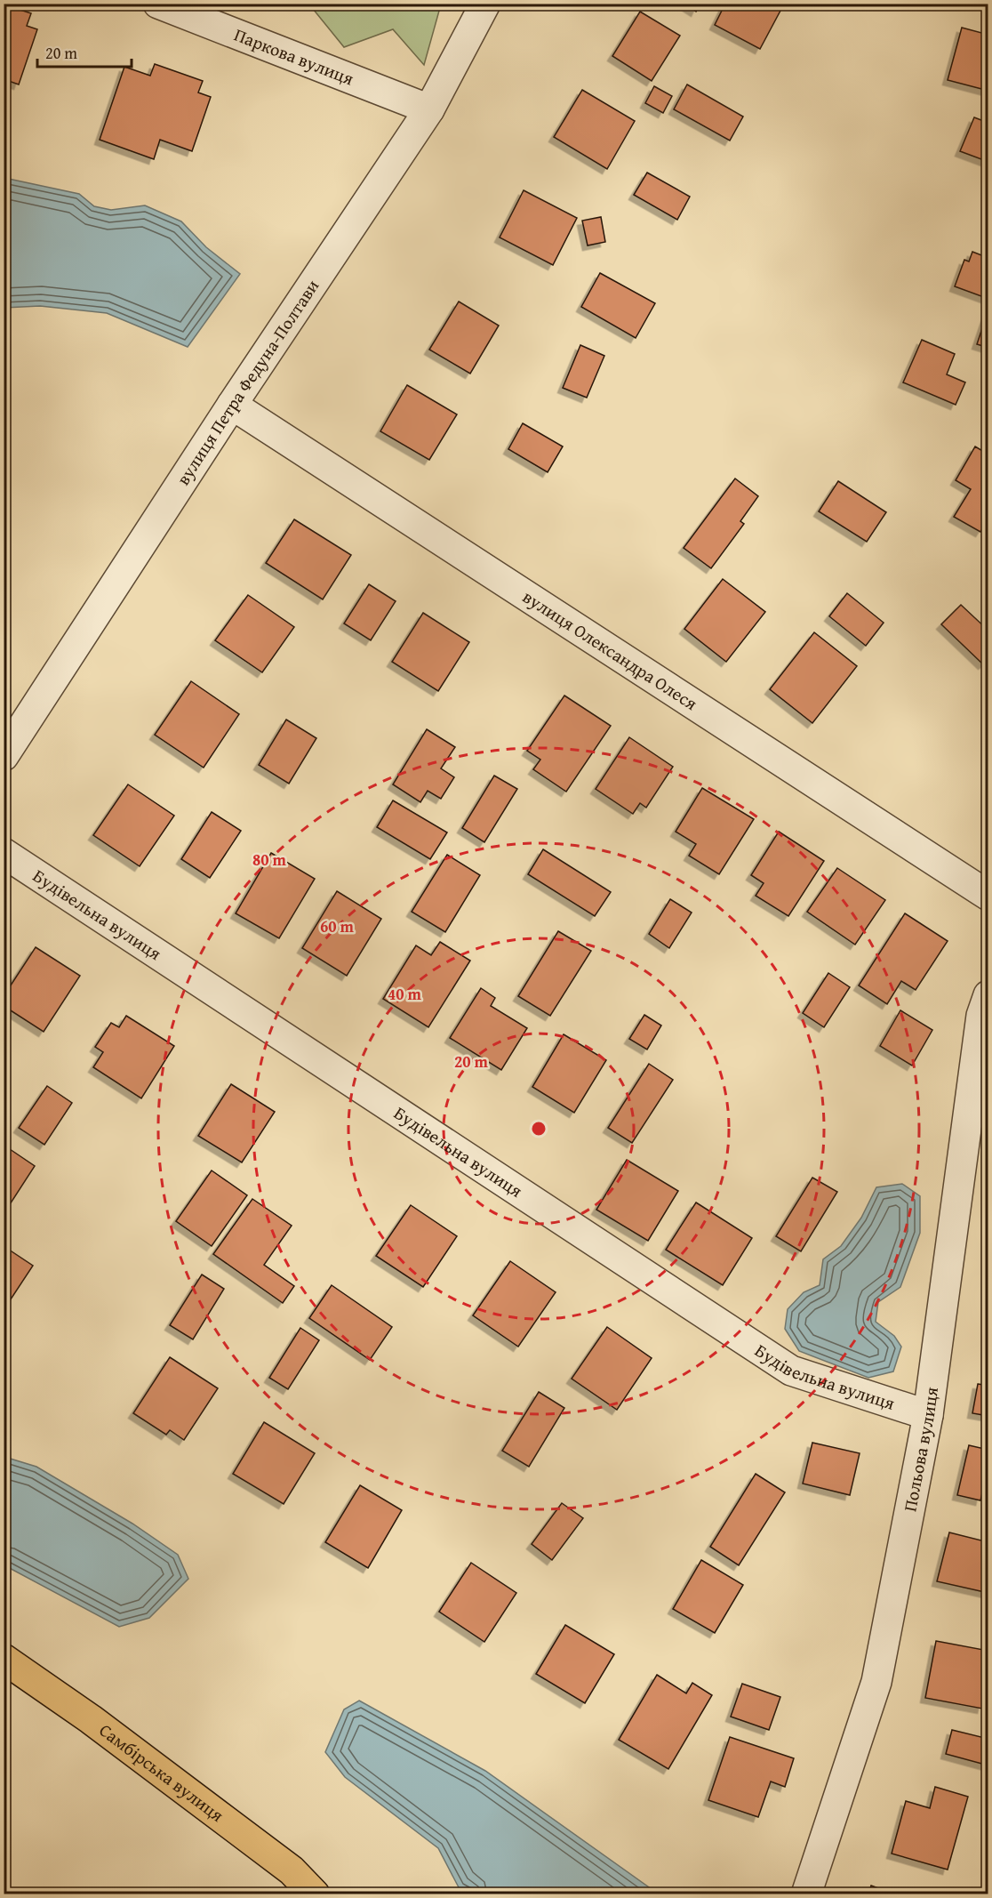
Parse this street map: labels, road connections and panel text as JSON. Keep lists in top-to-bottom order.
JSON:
{
  "streets": {
    "main road": ["Самбірська вулиця"],
    "street": [
      "Паркова вулиця",
      "вулиця Петра Федуна-Полтави",
      "вулиця Олександра Олеся",
      "Будівельна вулиця",
      "Польова вулиця"
    ]
  },
  "crossings": [
    ["Паркова вулиця", "вулиця Петра Федуна-Полтави"],
    ["вулиця Петра Федуна-Полтави", "вулиця Олександра Олеся"],
    ["Будівельна вулиця", "Польова вулиця"]
  ],
  "scale_bar": "20 m",
  "rings": [
    "80 m",
    "60 m",
    "40 m",
    "20 m"
  ]
}
